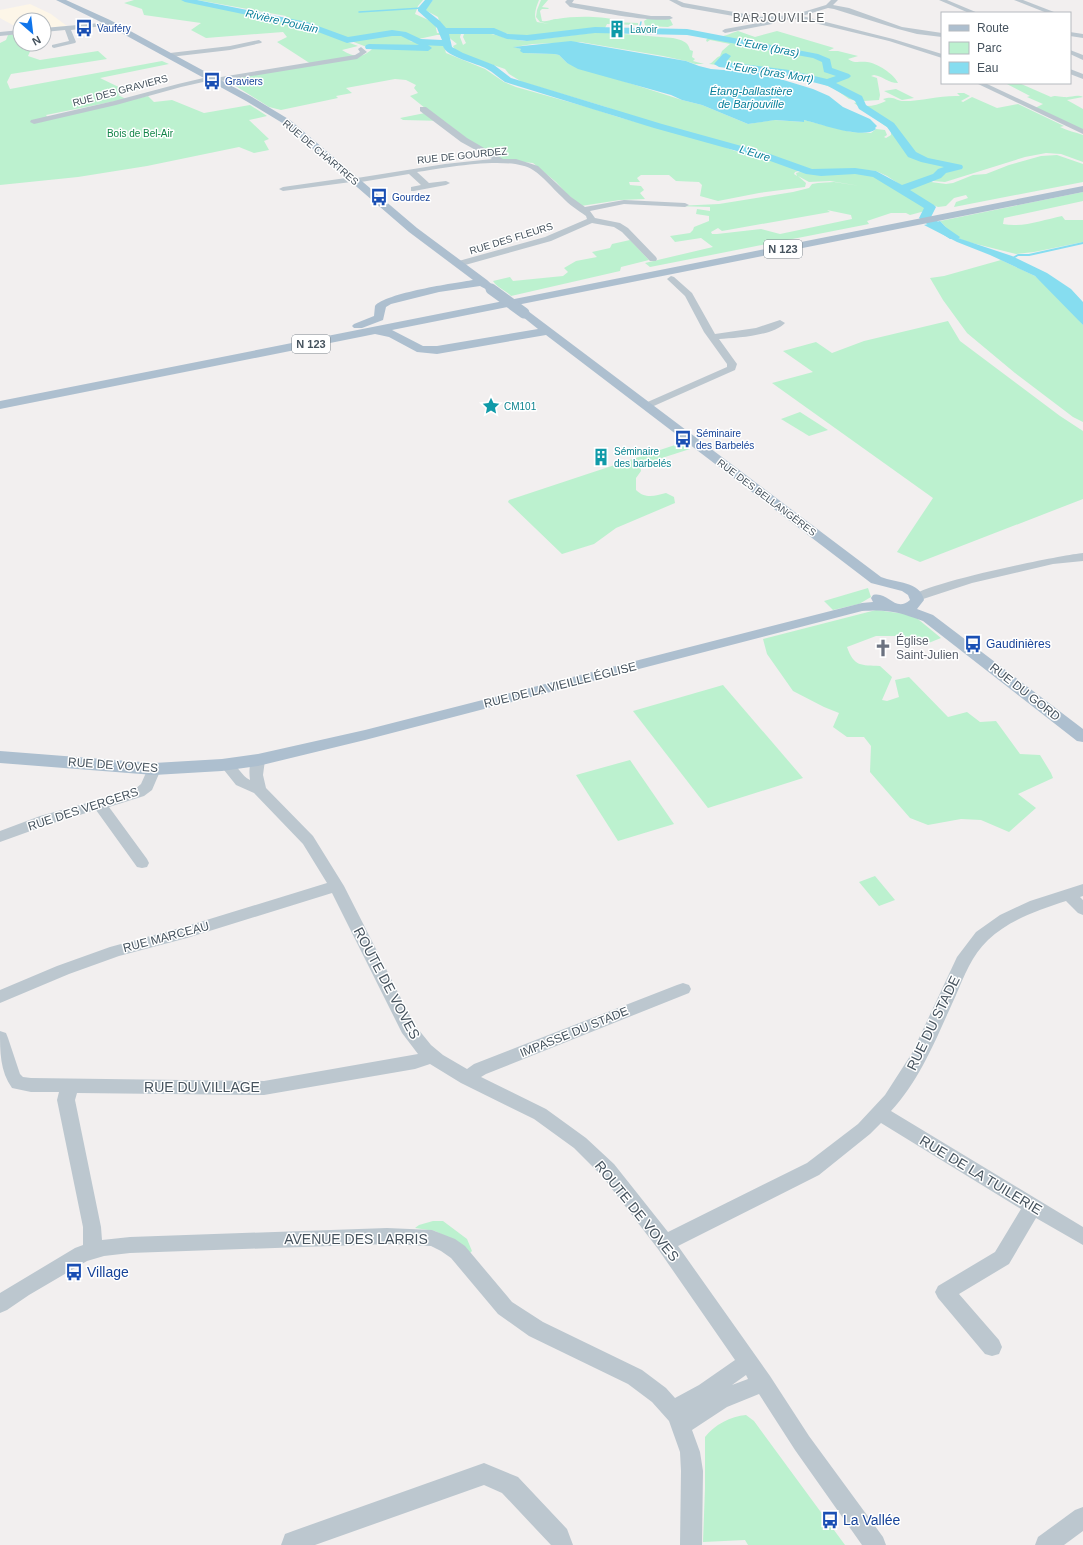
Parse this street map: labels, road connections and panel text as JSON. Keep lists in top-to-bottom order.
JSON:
{
  "streets": {
    "main road": [
      "RUE DE CHARTRES",
      "N 123",
      "RUE DES BELLANGÈRES",
      "RUE DE LA VIEILLE ÉGLISE",
      "RUE DU GORD",
      "RUE DE VOVES"
    ],
    "street": [
      "RUE DES GRAVIERS",
      "RUE DE GOURDEZ",
      "RUE DES FLEURS",
      "RUE DES VERGERS",
      "RUE MARCEAU",
      "ROUTE DE VOVES",
      "RUE DU STADE",
      "IMPASSE DU STADE",
      "RUE DU VILLAGE",
      "RUE DE LA TUILERIE",
      "AVENUE DES LARRIS"
    ]
  },
  "crossings": [
    ["RUE DES GRAVIERS", "RUE DE CHARTRES"],
    ["RUE DE CHARTRES", "RUE DE GOURDEZ"],
    ["RUE DE CHARTRES", "RUE DES FLEURS"],
    ["RUE DE CHARTRES", "RUE DES BELLANGÈRES"],
    ["RUE DE GOURDEZ", "RUE DES FLEURS"],
    ["RUE DES BELLANGÈRES", "RUE DE LA VIEILLE ÉGLISE"],
    ["RUE DE LA VIEILLE ÉGLISE", "RUE DE VOVES"],
    ["RUE DE VOVES", "RUE DES VERGERS"],
    ["RUE MARCEAU", "ROUTE DE VOVES"],
    ["ROUTE DE VOVES", "RUE DU STADE"],
    ["ROUTE DE VOVES", "IMPASSE DU STADE"],
    ["ROUTE DE VOVES", "RUE DU VILLAGE"],
    ["RUE DU STADE", "RUE DE LA TUILERIE"]
  ],
  "districts": ["BARJOUVILLE"],
  "water": [
    "Rivière Poulain",
    "L'Eure (bras)",
    "L'Eure (bras Mort)",
    "Étang-ballastière de Barjouville",
    "L'Eure"
  ],
  "parks": ["Bois de Bel-Air"],
  "places": {
    "bus stop": [
      "Vauféry",
      "Graviers",
      "Gourdez",
      "Séminaire des Barbelés",
      "Gaudinières",
      "Village",
      "La Vallée"
    ],
    "building": ["Lavoir", "Séminaire des barbelés"],
    "place": ["CM101"],
    "church": ["Église Saint-Julien"]
  },
  "legend": ["Route", "Parc", "Eau"],
  "north": "bottom right"
}
